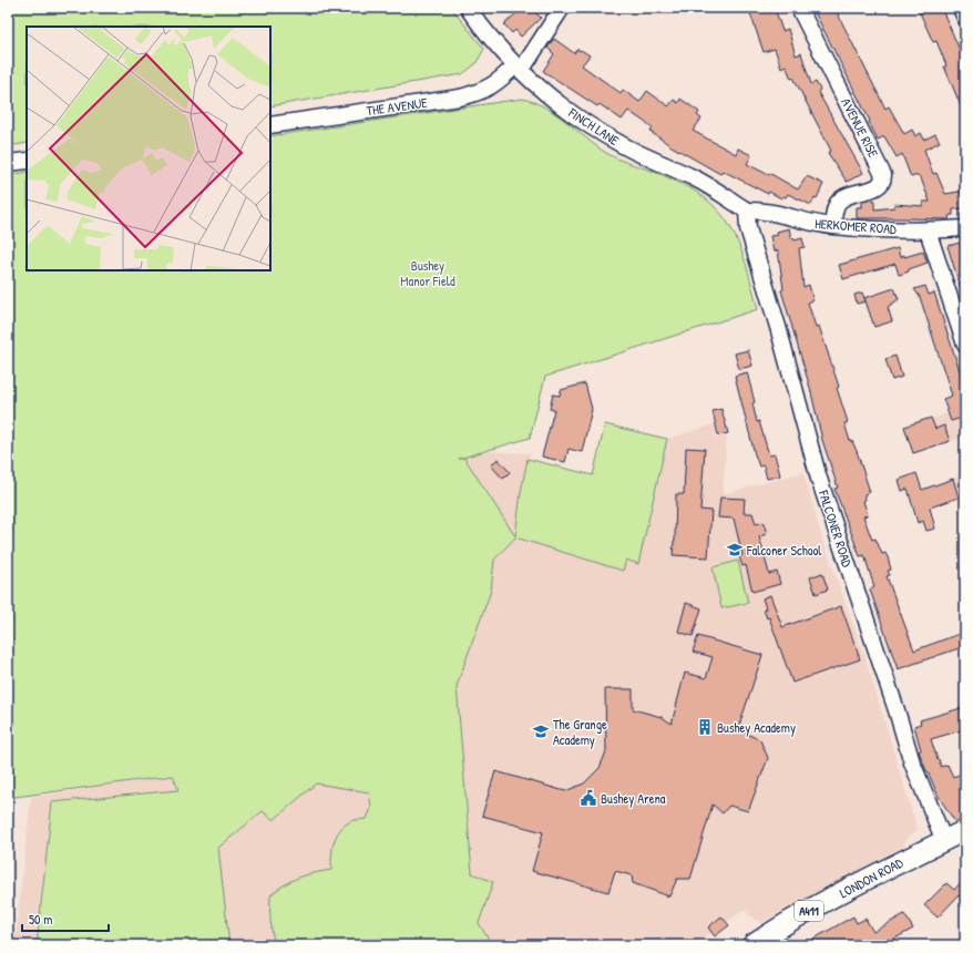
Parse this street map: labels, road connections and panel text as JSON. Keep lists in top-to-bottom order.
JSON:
{
  "streets": {
    "main road": ["LONDON ROAD", "A411"],
    "street": [
      "THE AVENUE",
      "FINCH LANE",
      "AVENUE RISE",
      "HERKOMER ROAD",
      "FALCONER ROAD"
    ]
  },
  "crossings": [
    ["THE AVENUE", "FINCH LANE"],
    ["FINCH LANE", "HERKOMER ROAD"],
    ["FINCH LANE", "FALCONER ROAD"],
    ["AVENUE RISE", "HERKOMER ROAD"],
    ["HERKOMER ROAD", "FALCONER ROAD"],
    ["FALCONER ROAD", "LONDON ROAD"],
    ["FALCONER ROAD", "A411"],
    ["LONDON ROAD", "A411"]
  ],
  "parks": ["Bushey Manor Field"],
  "places": {
    "school or university": ["Falconer School", "The Grange Academy"],
    "building": ["Bushey Academy"],
    "public building": ["Bushey Arena"]
  },
  "scale_bar": "50 m"
}
